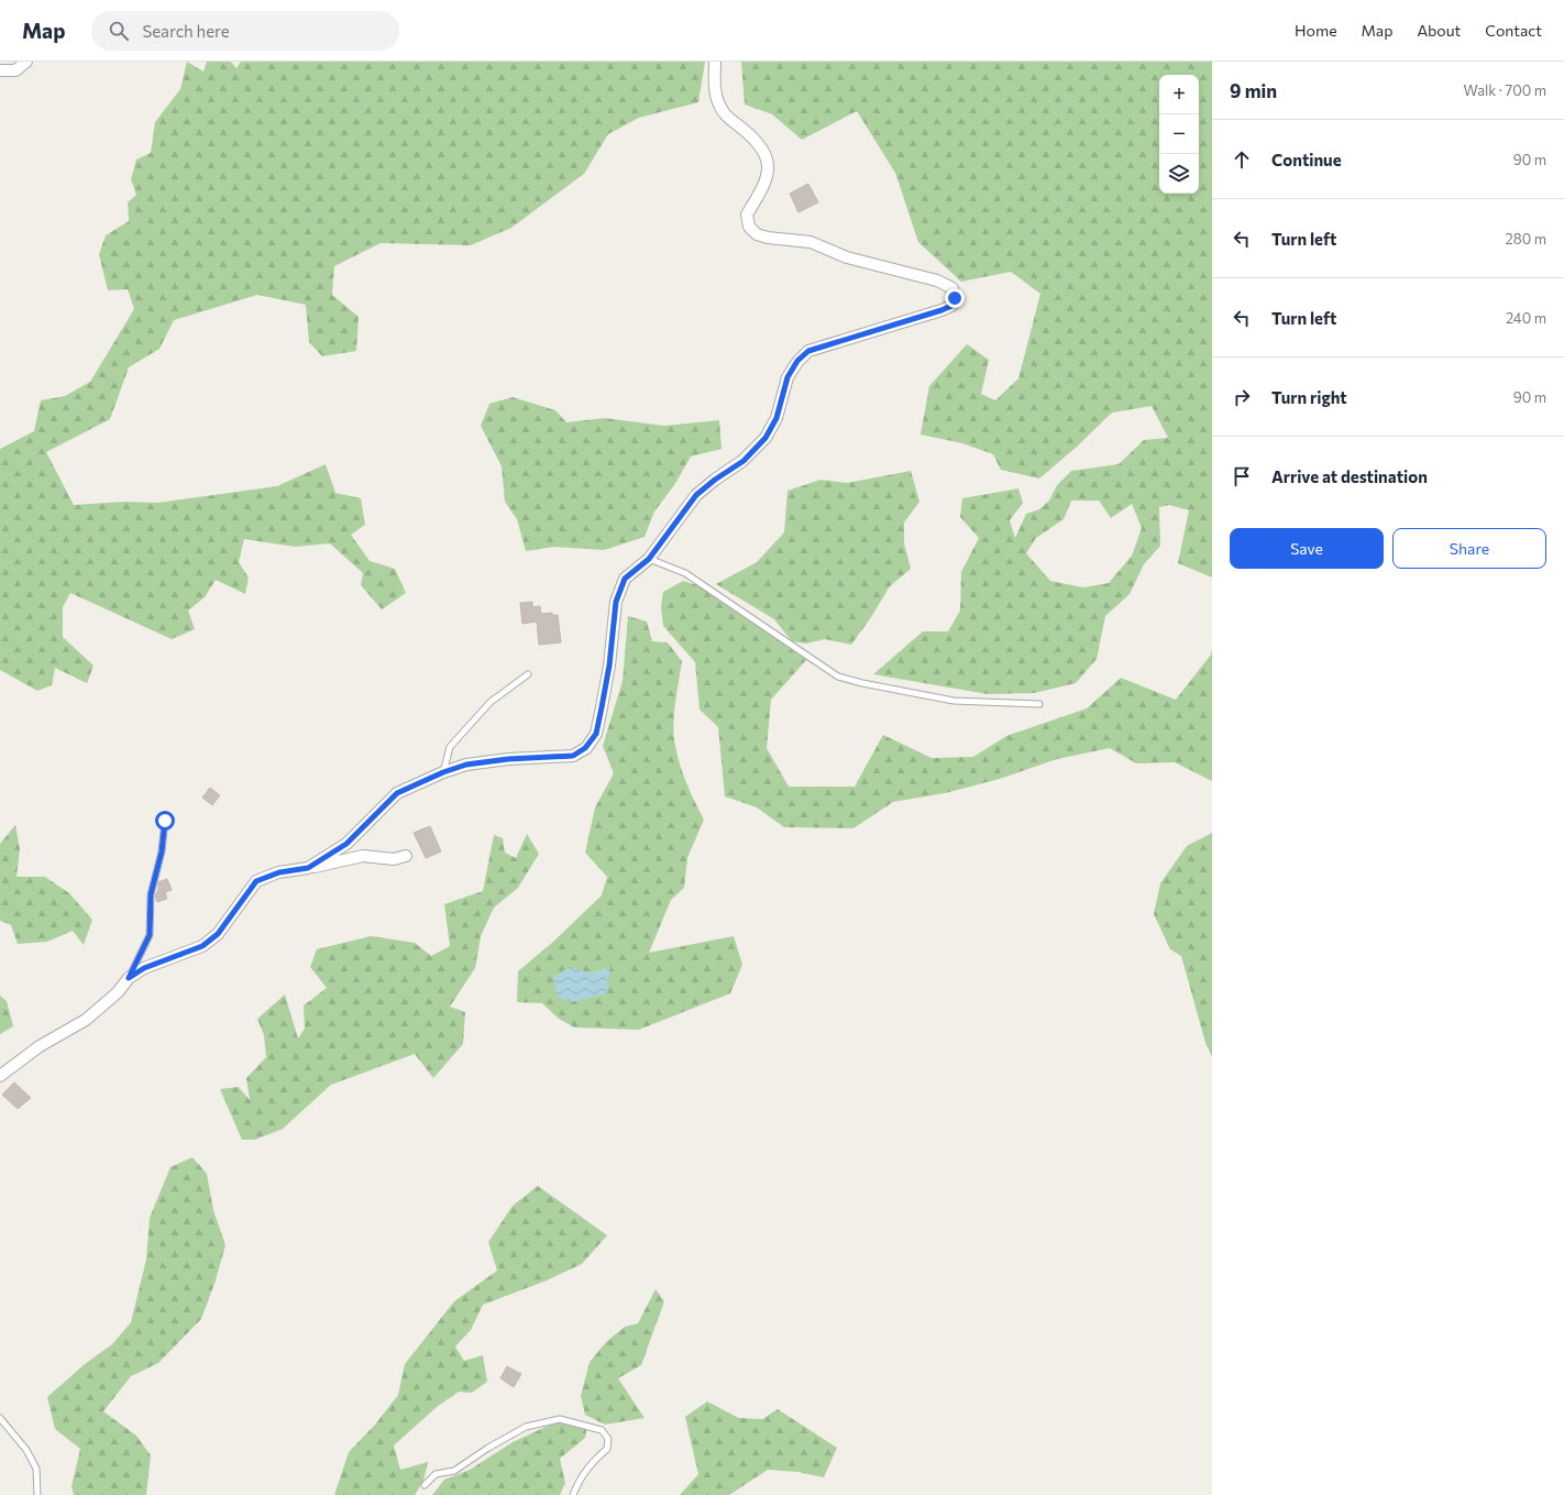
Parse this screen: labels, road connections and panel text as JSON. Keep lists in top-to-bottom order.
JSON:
{
  "page": {
    "header": "Map",
    "search": "Search here",
    "nav": [
      "Home",
      "Map",
      "About",
      "Contact"
    ],
    "heading": ["9 min", "Walk · 700 m"],
    "map_buttons": ["+", "−"],
    "list": [
      ["Continue", "90 m"],
      ["Turn left", "280 m"],
      ["Turn left", "240 m"],
      ["Turn right", "90 m"],
      "Arrive at destination"
    ],
    "buttons": ["Save", "Share"]
  }
}
